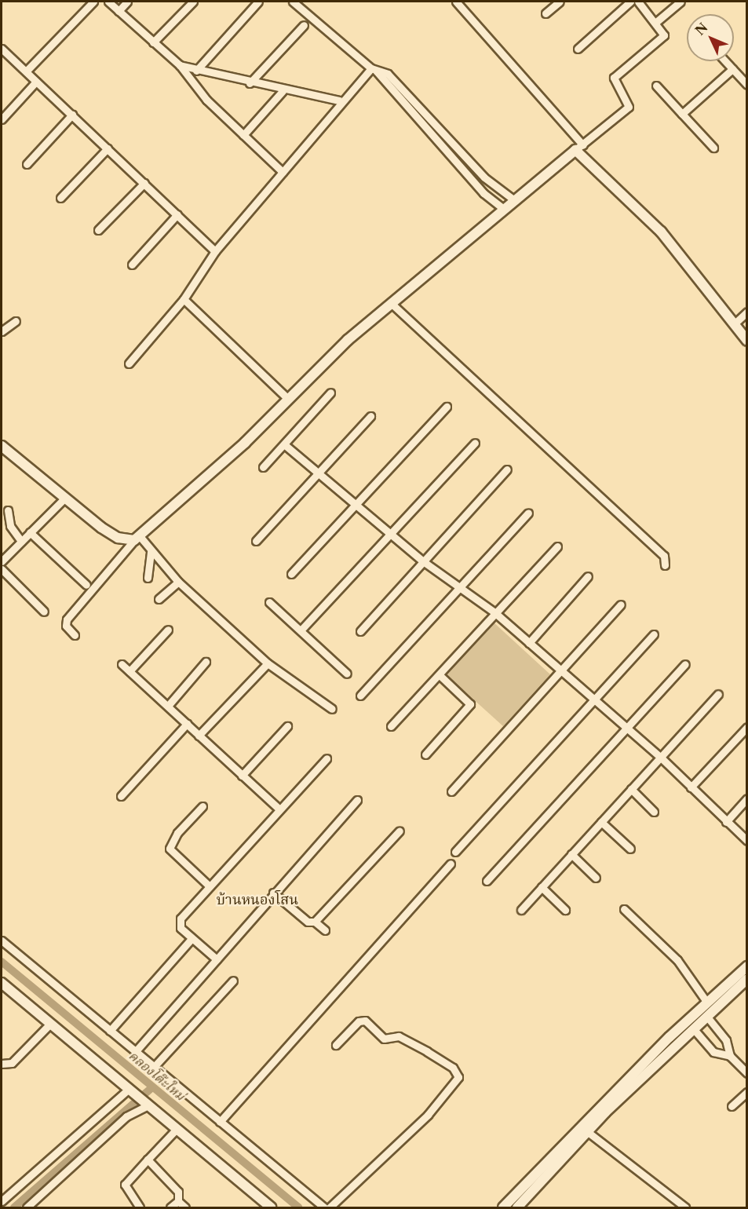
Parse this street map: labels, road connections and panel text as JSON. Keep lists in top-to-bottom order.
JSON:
{
  "districts": ["บ้านหนองโสน"],
  "water": ["คลองโต๊ะใหม่"],
  "north": "top left"
}
